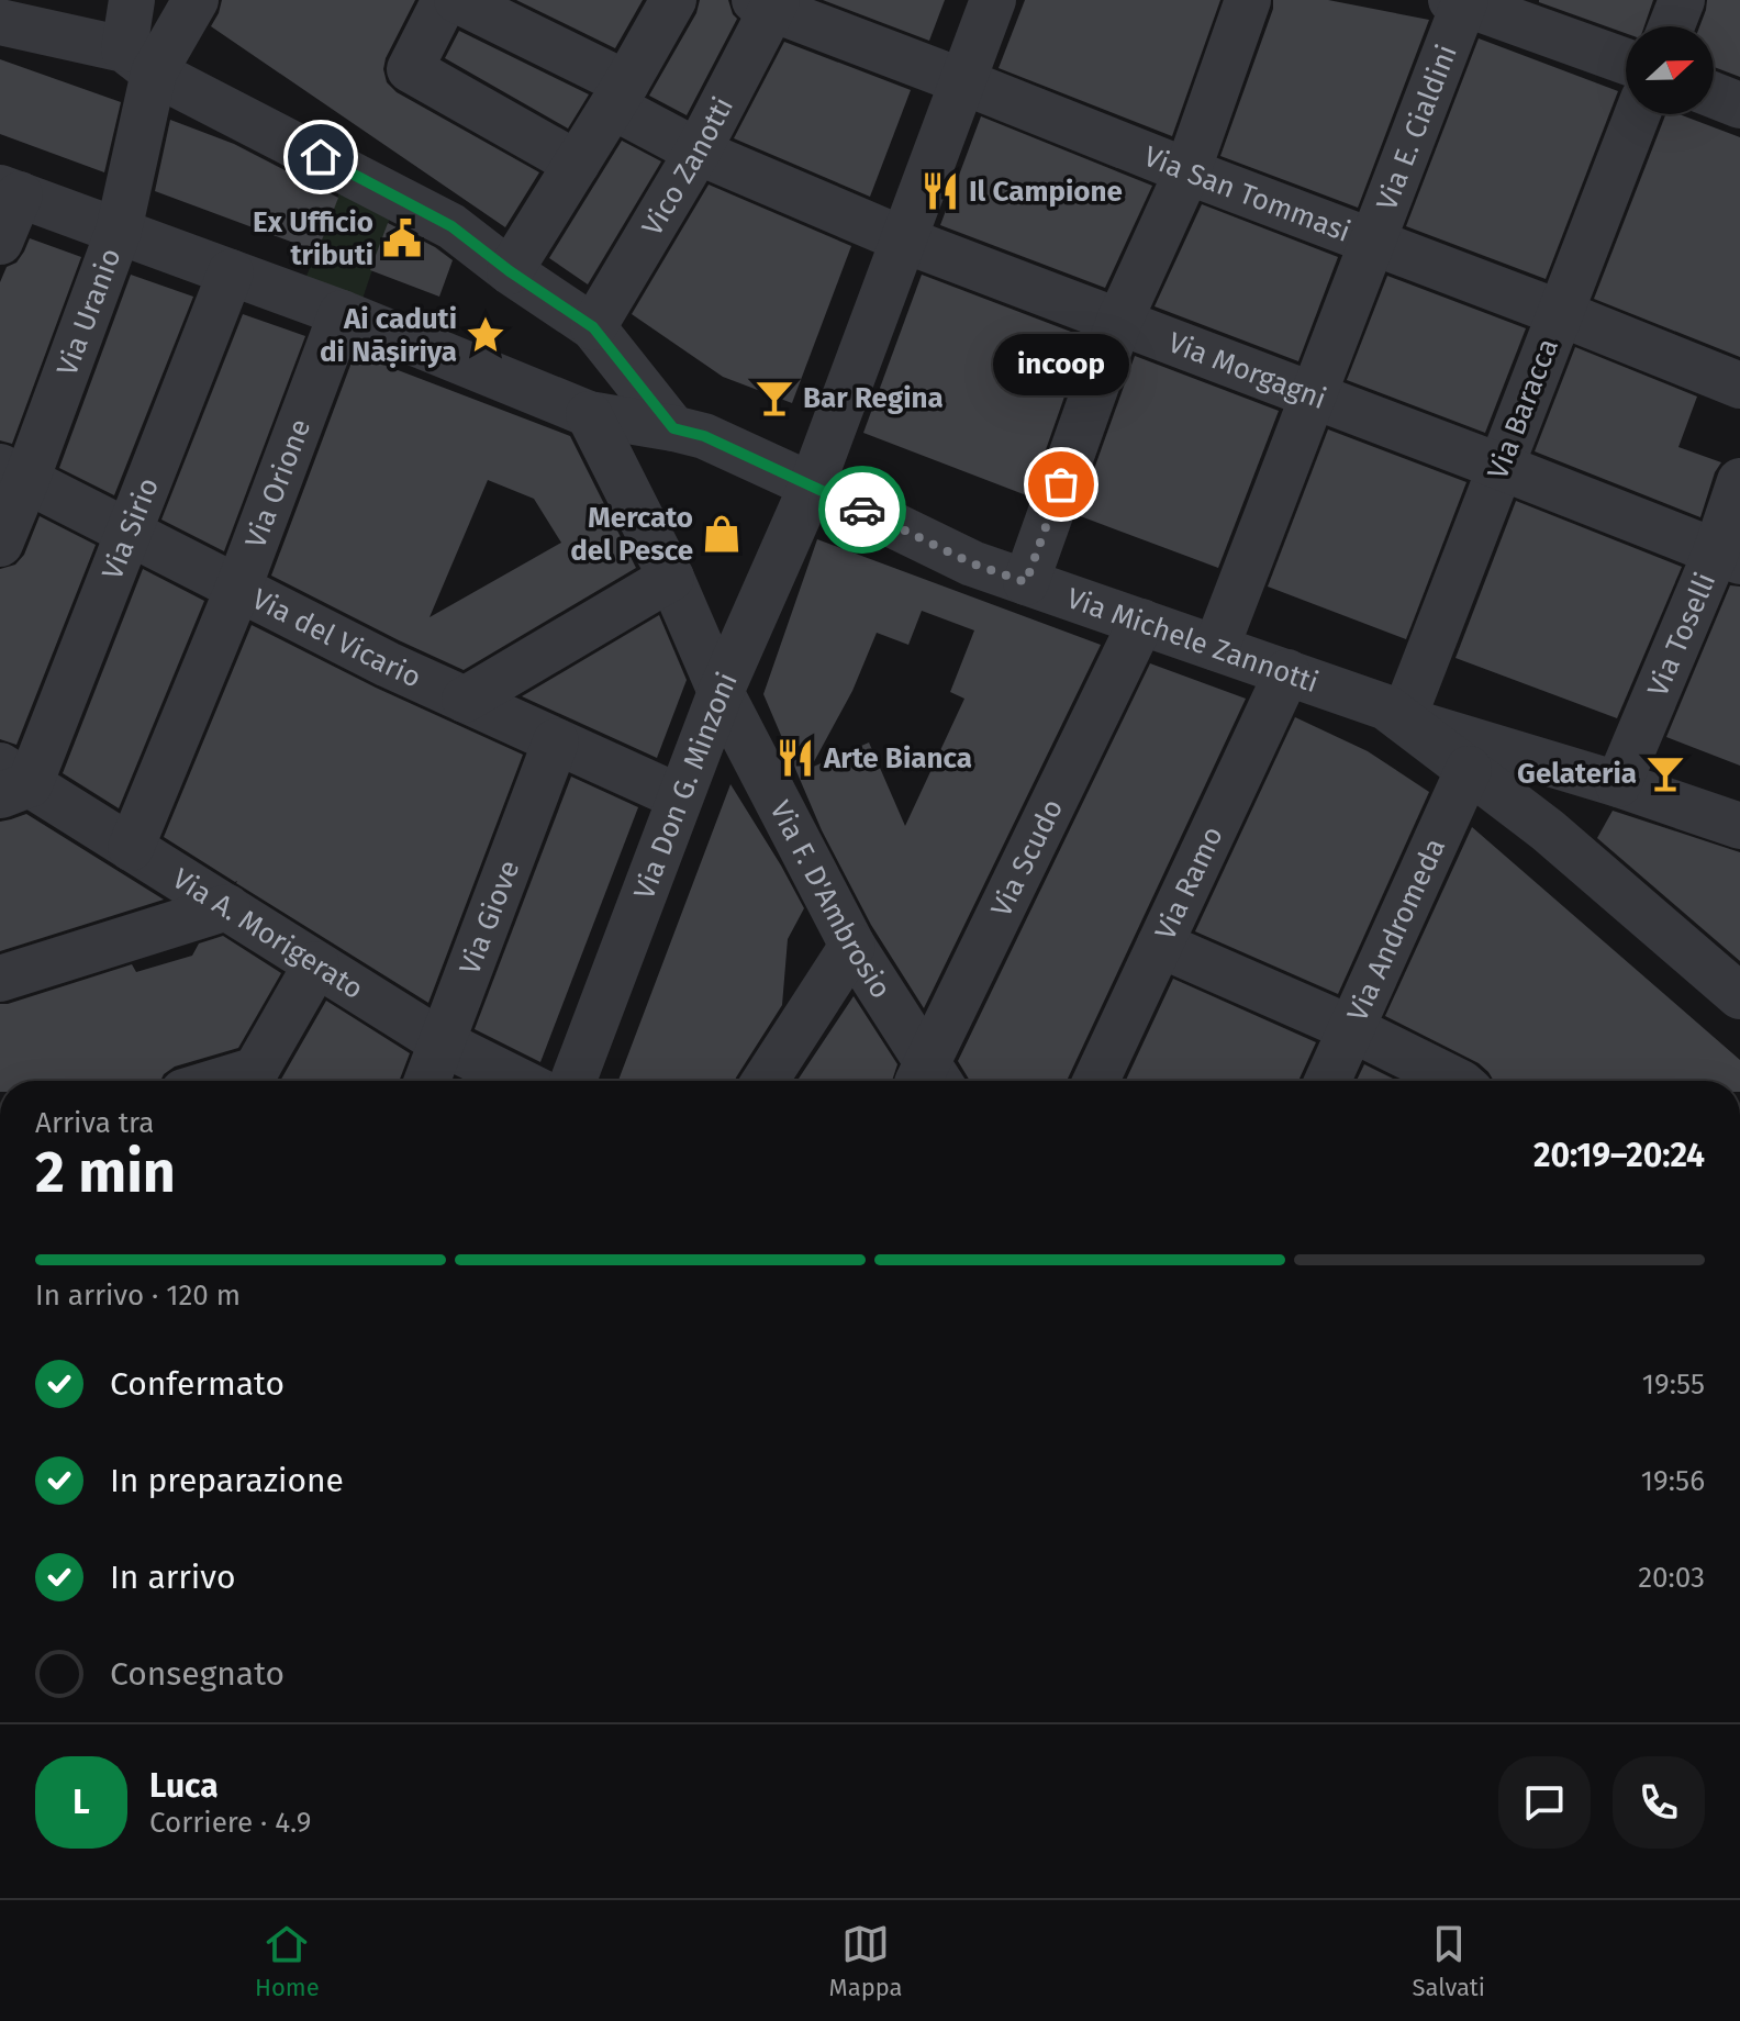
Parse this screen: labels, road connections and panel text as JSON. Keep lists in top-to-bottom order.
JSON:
{
  "streets": {
    "street": [
      "Via E. Cialdini",
      "Vico Zanotti",
      "Via San Tommasi",
      "Via Uranio",
      "Via Morgagni",
      "Via Baracca",
      "Via Orione",
      "Via Sirio",
      "Via Toselli",
      "Via del Vicario",
      "Via Michele Zannotti",
      "Via Don G. Minzoni",
      "Via Scudo",
      "Via Ramo",
      "Via F. D'Ambrosio",
      "Via Giove",
      "Via Andromeda",
      "Via A. Morigerato"
    ]
  },
  "crossings": [
    ["Via E. Cialdini", "Via San Tommasi"],
    ["Via E. Cialdini", "Via Morgagni"],
    ["Via E. Cialdini", "Via Michele Zannotti"],
    ["Vico Zanotti", "Via San Tommasi"],
    ["Vico Zanotti", "Via Morgagni"],
    ["Via San Tommasi", "Via Baracca"],
    ["Via San Tommasi", "Via Don G. Minzoni"],
    ["Via Uranio", "Via del Vicario"],
    ["Via Uranio", "Via Michele Zannotti"],
    ["Via Morgagni", "Via Baracca"],
    ["Via Morgagni", "Via Toselli"],
    ["Via Morgagni", "Via Don G. Minzoni"],
    ["Via Baracca", "Via Michele Zannotti"],
    ["Via Orione", "Via del Vicario"],
    ["Via Orione", "Via Michele Zannotti"],
    ["Via Orione", "Via A. Morigerato"],
    ["Via Sirio", "Via del Vicario"],
    ["Via Sirio", "Via Michele Zannotti"],
    ["Via Sirio", "Via A. Morigerato"],
    ["Via Toselli", "Via Michele Zannotti"],
    ["Via del Vicario", "Via Don G. Minzoni"],
    ["Via del Vicario", "Via Giove"],
    ["Via Michele Zannotti", "Via Don G. Minzoni"],
    ["Via Michele Zannotti", "Via Scudo"],
    ["Via Michele Zannotti", "Via Ramo"],
    ["Via Michele Zannotti", "Via F. D'Ambrosio"],
    ["Via Michele Zannotti", "Via Andromeda"],
    ["Via Don G. Minzoni", "Via F. D'Ambrosio"],
    ["Via Scudo", "Via F. D'Ambrosio"],
    ["Via Giove", "Via A. Morigerato"]
  ],
  "places": {
    "restaurant": ["Il Campione", "Arte Bianca"],
    "public building": ["Ex Ufficio tributi"],
    "place": ["Ai caduti di Nāṣiriya"],
    "bar": ["Bar Regina", "Gelateria"],
    "other": ["incoop"],
    "shop": ["Mercato del Pesce"]
  },
  "north": "right",
  "page": {
    "bubble": "incoop",
    "heading": ["2 min", "Arriva tra", "20:19–20:24"],
    "panel": ["Luca", "Corriere · 4.9"],
    "bar": "In arrivo · 120 m",
    "list": [
      ["Confermato", "19:55"],
      ["In preparazione", "19:56"],
      ["In arrivo", "20:03"],
      "Consegnato"
    ],
    "round": "L",
    "tabs": ["Home", "Mappa", "Salvati"]
  }
}
